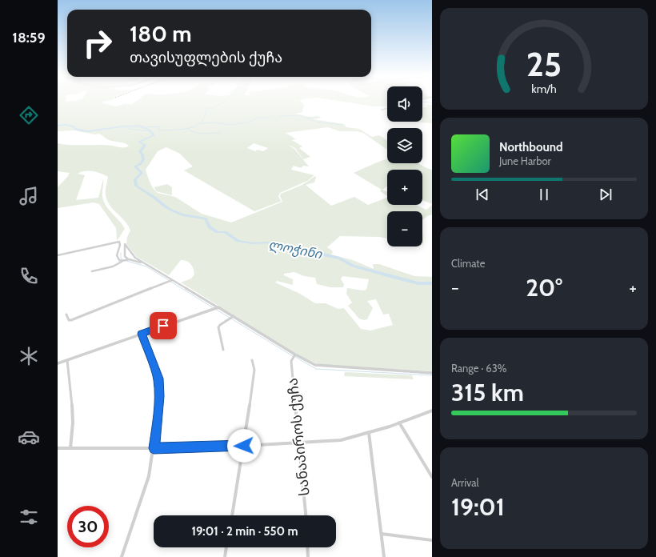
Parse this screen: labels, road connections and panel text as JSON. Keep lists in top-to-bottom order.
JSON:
{
  "streets": {
    "street": ["სანაპიროს ქუჩა"]
  },
  "water": ["ლოჭინი"],
  "page": {
    "tabs": "18:59",
    "turn": ["180 m", "თავისუფლების ქუჩა"],
    "map_buttons": ["+", "−"],
    "song": ["Northbound", "June Harbor"],
    "tile": [
      "Climate",
      ["Range · 63%", "315 km"],
      ["Arrival", "19:01"]
    ],
    "heat": ["−", "20°", "+"],
    "limit": "30",
    "trip": "19:01 · 2 min · 550 m",
    "gauge": ["25", "km/h"]
  }
}
